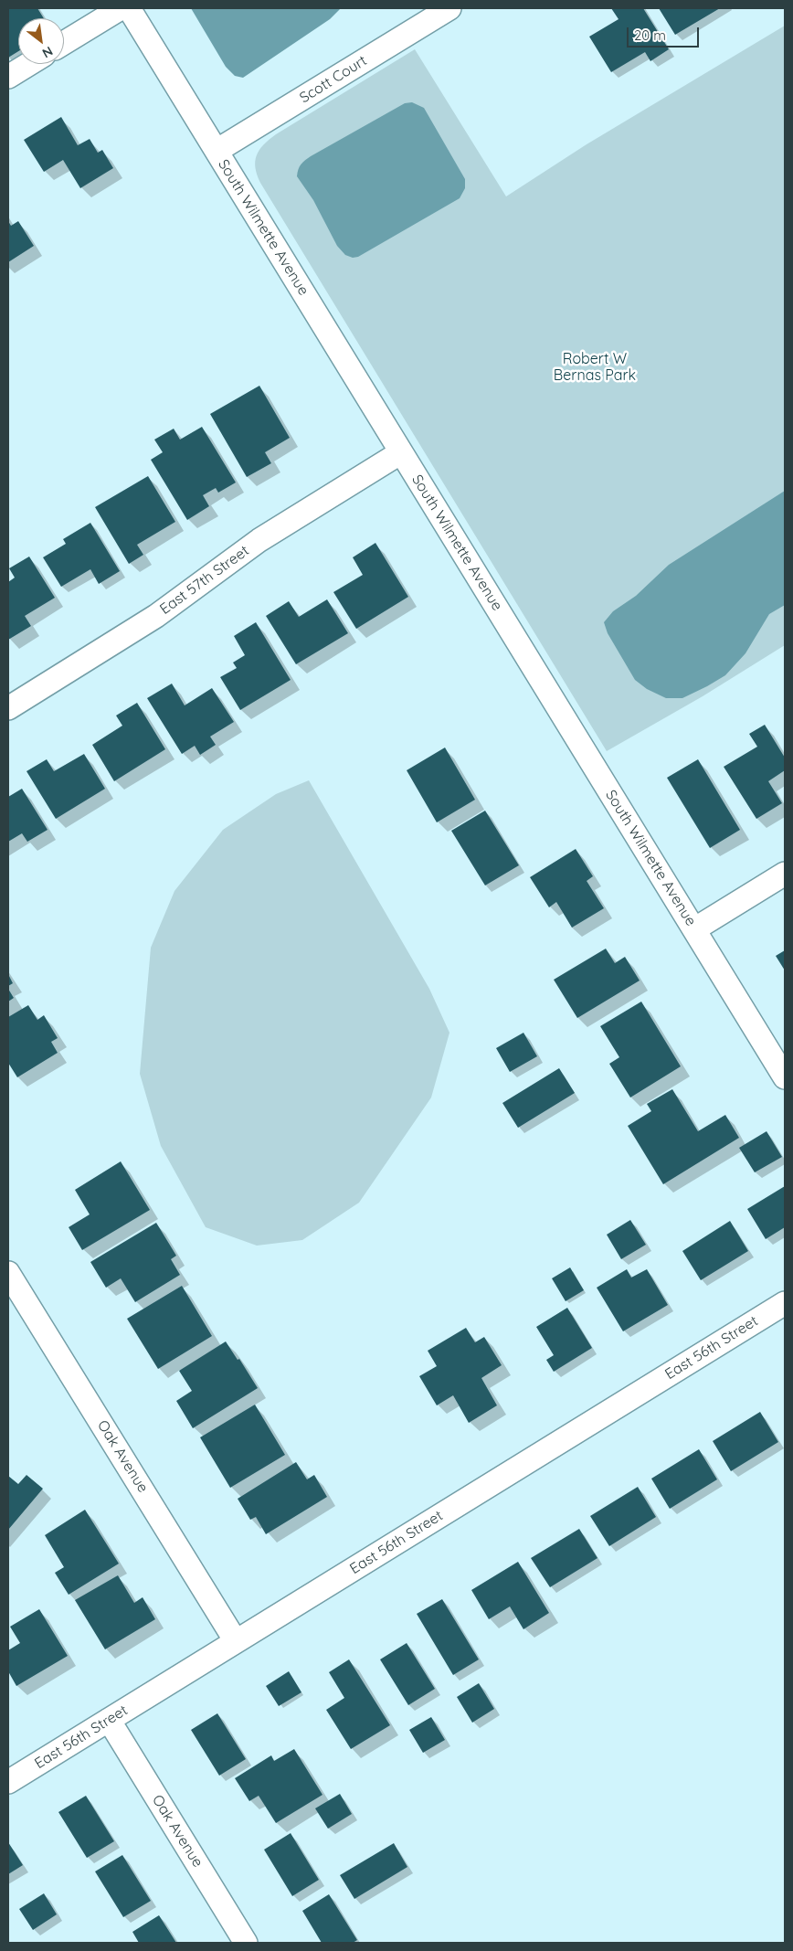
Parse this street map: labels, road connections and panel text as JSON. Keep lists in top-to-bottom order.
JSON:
{
  "streets": {
    "street": [
      "Scott Court",
      "South Wilmette Avenue",
      "East 57th Street",
      "East 56th Street",
      "Oak Avenue"
    ]
  },
  "crossings": [
    ["Scott Court", "South Wilmette Avenue"],
    ["South Wilmette Avenue", "East 57th Street"],
    ["East 56th Street", "Oak Avenue"]
  ],
  "parks": ["Robert W Bernas Park"],
  "scale_bar": "20 m",
  "north": "bottom right"
}
